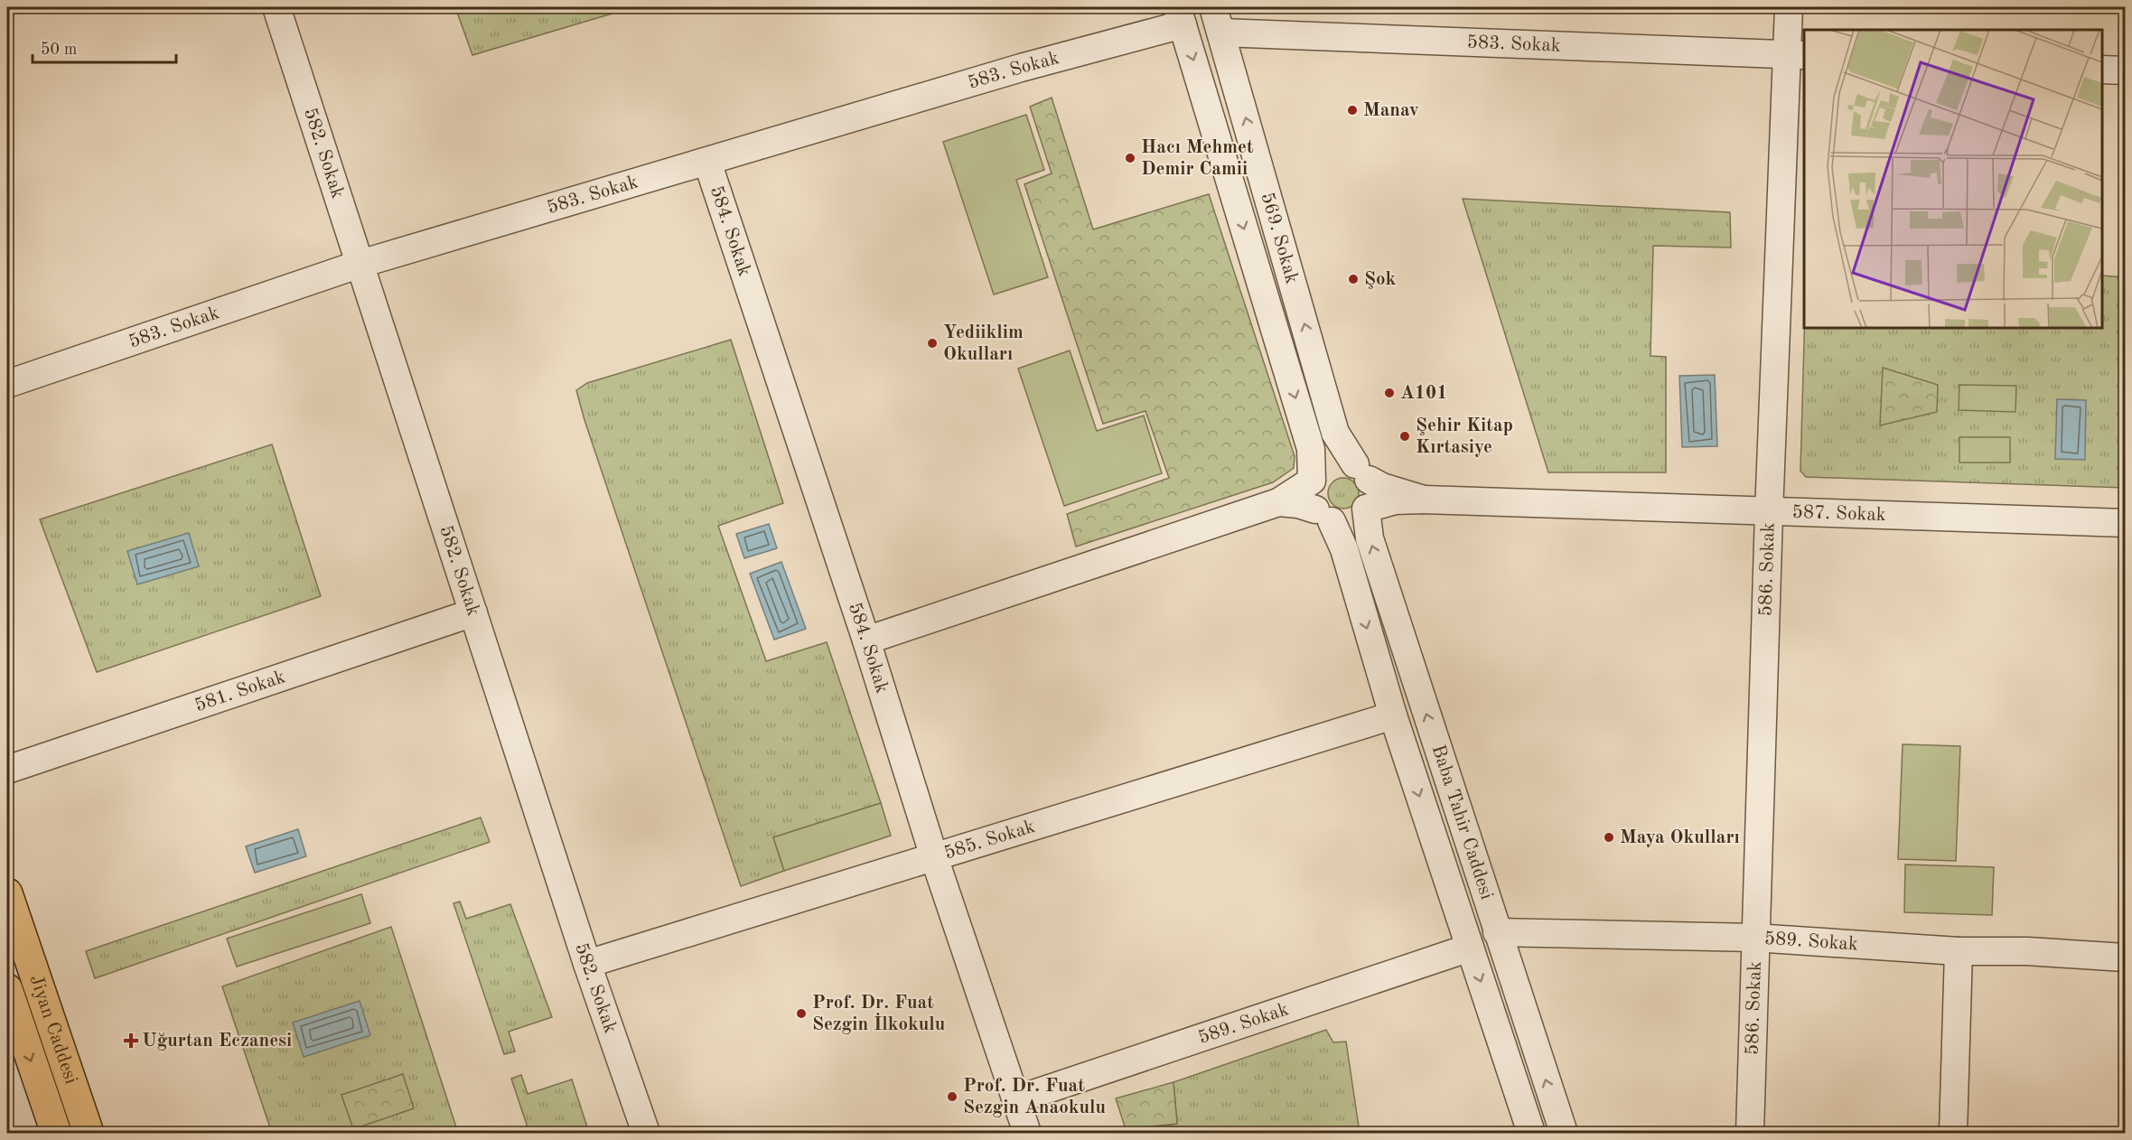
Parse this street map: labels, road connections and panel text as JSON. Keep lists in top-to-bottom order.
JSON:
{
  "streets": {
    "main road": ["Jiyan Caddesi"],
    "street": [
      "583. Sokak",
      "582. Sokak",
      "584. Sokak",
      "569. Sokak",
      "587. Sokak",
      "586. Sokak",
      "581. Sokak",
      "Baba Tahir Caddesi",
      "585. Sokak",
      "589. Sokak"
    ]
  },
  "crossings": [
    ["583. Sokak", "582. Sokak"],
    ["583. Sokak", "584. Sokak"],
    ["583. Sokak", "569. Sokak"],
    ["583. Sokak", "586. Sokak"],
    ["582. Sokak", "581. Sokak"],
    ["582. Sokak", "585. Sokak"],
    ["584. Sokak", "585. Sokak"],
    ["584. Sokak", "589. Sokak"],
    ["569. Sokak", "Baba Tahir Caddesi"],
    ["587. Sokak", "586. Sokak"],
    ["586. Sokak", "589. Sokak"],
    ["Baba Tahir Caddesi", "585. Sokak"],
    ["Baba Tahir Caddesi", "589. Sokak"]
  ],
  "places": {
    "other": [
      "Manav",
      "Hacı Mehmet Demir Camii",
      "Şok",
      "Yediiklim Okulları",
      "A101",
      "Şehir Kitap Kırtasiye",
      "Maya Okulları",
      "Prof. Dr. Fuat Sezgin İlkokulu",
      "Prof. Dr. Fuat Sezgin Anaokulu"
    ],
    "health": ["Uğurtan Eczanesi"]
  },
  "scale_bar": "50 m"
}
